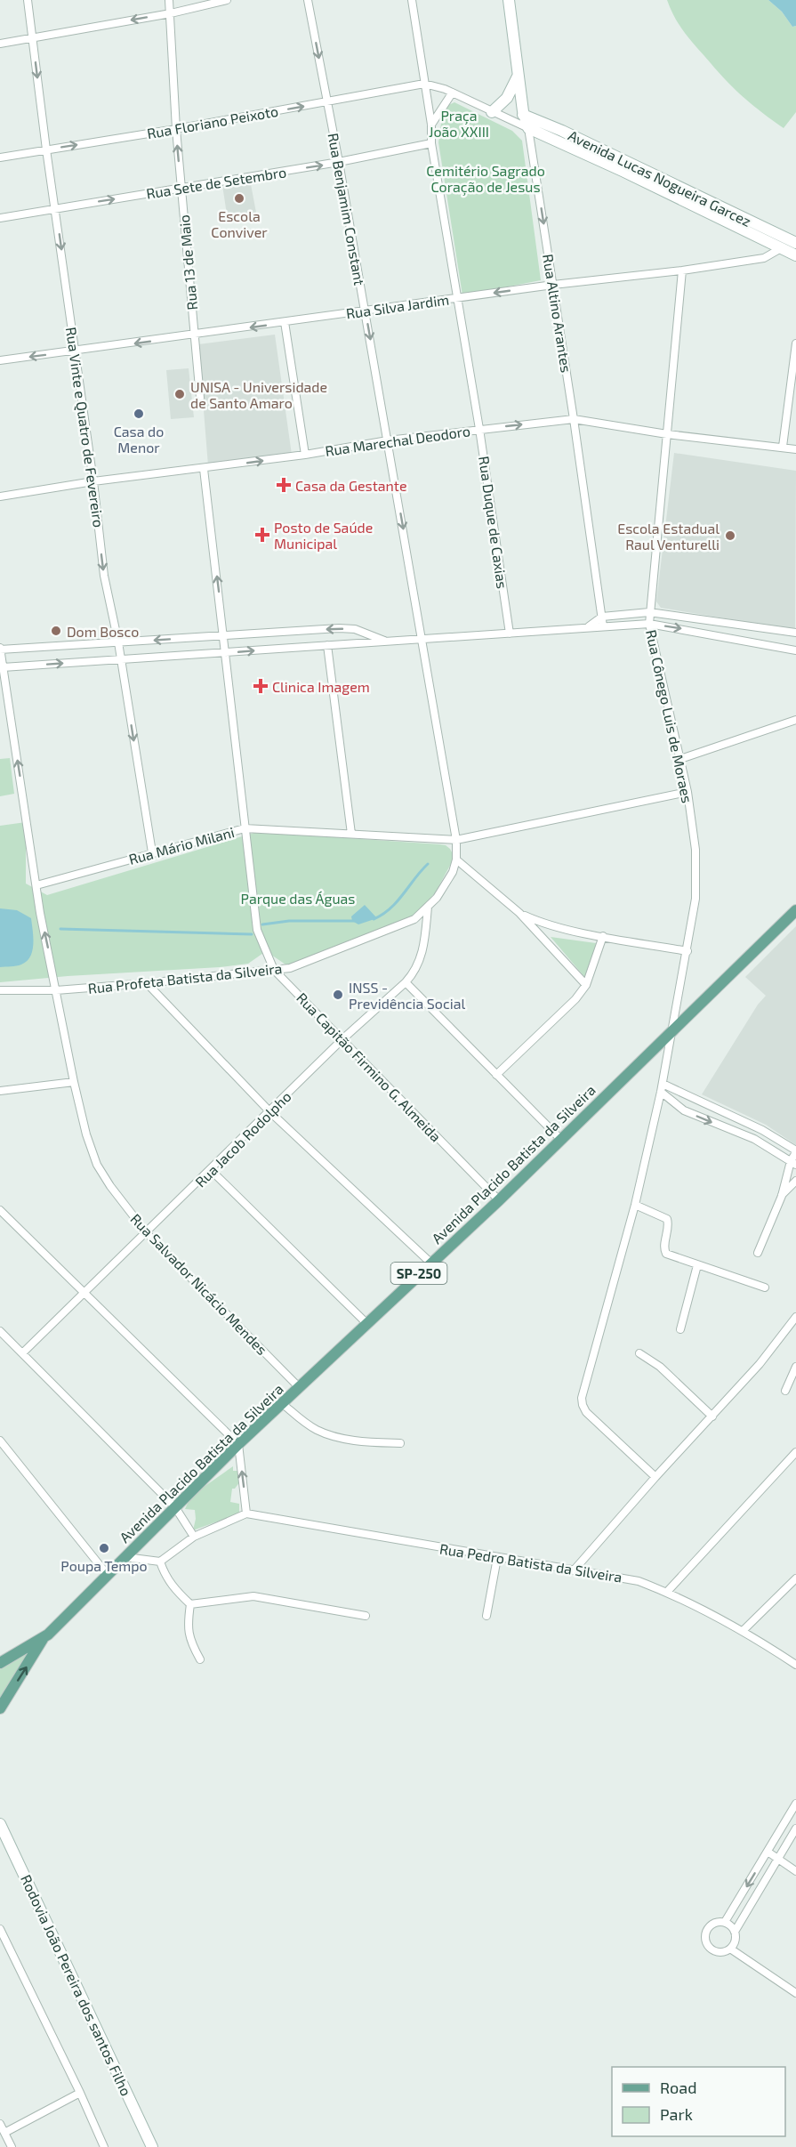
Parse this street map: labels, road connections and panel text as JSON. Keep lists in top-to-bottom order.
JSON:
{
  "streets": {
    "main road": ["Avenida Placido Batista da Silveira", "SP-250"],
    "street": [
      "Rua Floriano Peixoto",
      "Avenida Lucas Nogueira Garcez",
      "Rua Sete de Setembro",
      "Rua Benjamim Constant",
      "Rua 13 de Maio",
      "Rua Silva Jardim",
      "Rua Altino Arantes",
      "Rua Vinte e Quatro de Fevereiro",
      "Rua Marechal Deodoro",
      "Rua Duque de Caxias",
      "Rua Cônego Luis de Moraes",
      "Rua Mário Milani",
      "Rua Profeta Batista da Silveira",
      "Rua Capitão Firmino G. Almeida",
      "Rua Jacob Rodolpho",
      "Rua Salvador Nicácio Mendes",
      "Rua Pedro Batista da Silveira",
      "Rodovia João Pereira dos santos Filho"
    ]
  },
  "crossings": [
    ["Rua Floriano Peixoto", "Rua Benjamim Constant"],
    ["Rua Floriano Peixoto", "Rua 13 de Maio"],
    ["Rua Floriano Peixoto", "Rua Vinte e Quatro de Fevereiro"],
    ["Rua Floriano Peixoto", "Rua Duque de Caxias"],
    ["Avenida Lucas Nogueira Garcez", "Rua Silva Jardim"],
    ["Avenida Lucas Nogueira Garcez", "Rua Altino Arantes"],
    ["Rua Sete de Setembro", "Rua Benjamim Constant"],
    ["Rua Sete de Setembro", "Rua 13 de Maio"],
    ["Rua Sete de Setembro", "Rua Vinte e Quatro de Fevereiro"],
    ["Rua Sete de Setembro", "Rua Duque de Caxias"],
    ["Rua Benjamim Constant", "Rua Silva Jardim"],
    ["Rua Benjamim Constant", "Rua Marechal Deodoro"],
    ["Rua Benjamim Constant", "Rua Mário Milani"],
    ["Rua Benjamim Constant", "Rua Profeta Batista da Silveira"],
    ["Rua 13 de Maio", "Rua Silva Jardim"],
    ["Rua Silva Jardim", "Rua Altino Arantes"],
    ["Rua Silva Jardim", "Rua Vinte e Quatro de Fevereiro"],
    ["Rua Silva Jardim", "Rua Duque de Caxias"],
    ["Rua Silva Jardim", "Rua Cônego Luis de Moraes"],
    ["Rua Altino Arantes", "Rua Marechal Deodoro"],
    ["Rua Vinte e Quatro de Fevereiro", "Rua Marechal Deodoro"],
    ["Rua Vinte e Quatro de Fevereiro", "Rua Mário Milani"],
    ["Rua Marechal Deodoro", "Rua Duque de Caxias"],
    ["Rua Marechal Deodoro", "Rua Cônego Luis de Moraes"],
    ["Rua Cônego Luis de Moraes", "Rua Mário Milani"],
    ["Rua Cônego Luis de Moraes", "Avenida Placido Batista da Silveira"],
    ["Rua Mário Milani", "Rua Capitão Firmino G. Almeida"],
    ["Rua Mário Milani", "Rua Salvador Nicácio Mendes"],
    ["Rua Profeta Batista da Silveira", "Rua Capitão Firmino G. Almeida"],
    ["Rua Profeta Batista da Silveira", "Rua Jacob Rodolpho"],
    ["Rua Profeta Batista da Silveira", "Rua Salvador Nicácio Mendes"],
    ["Rua Capitão Firmino G. Almeida", "Rua Jacob Rodolpho"],
    ["Rua Capitão Firmino G. Almeida", "Avenida Placido Batista da Silveira"],
    ["Rua Jacob Rodolpho", "Rua Salvador Nicácio Mendes"],
    ["Avenida Placido Batista da Silveira", "Rua Salvador Nicácio Mendes"]
  ],
  "one_way": [
    "Rua Floriano Peixoto",
    "Rua Sete de Setembro",
    "Rua Benjamim Constant",
    "Rua Silva Jardim",
    "Rua Vinte e Quatro de Fevereiro",
    "Rua Salvador Nicácio Mendes"
  ],
  "parks": ["Praça João XXIII", "Cemitério Sagrado Coração de Jesus", "Parque das Águas"],
  "places": {
    "other": [
      "Escola Conviver",
      "UNISA - Universidade de Santo Amaro",
      "Casa do Menor",
      "Escola Estadual Raul Venturelli",
      "Dom Bosco",
      "INSS - Previdência Social",
      "Poupa Tempo"
    ],
    "health": ["Casa da Gestante", "Posto de Saúde Municipal", "Clinica Imagem"]
  },
  "legend": ["Road", "Park"]
}
